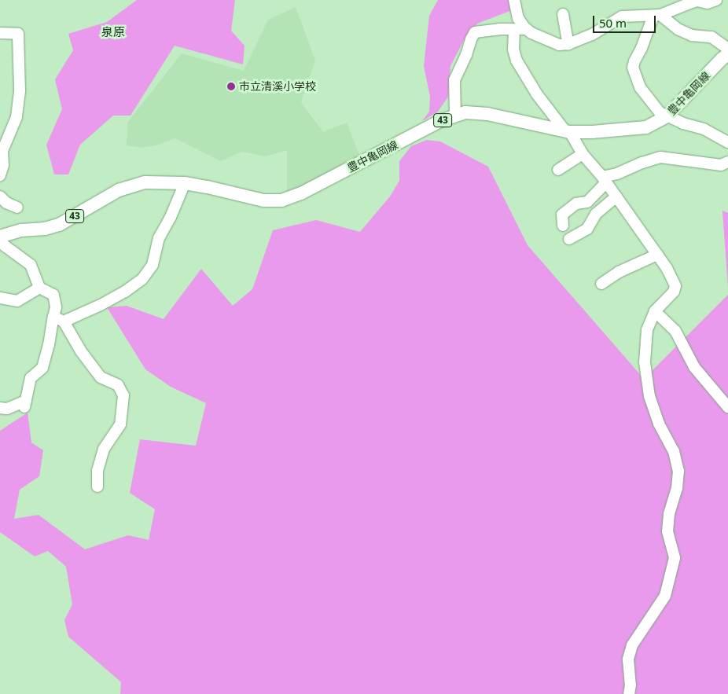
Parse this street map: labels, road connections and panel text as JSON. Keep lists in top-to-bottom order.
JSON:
{
  "streets": {
    "main road": ["豊中亀岡線", "43"]
  },
  "districts": ["泉原"],
  "places": ["市立清溪小学校"],
  "scale_bar": "50 m"
}
